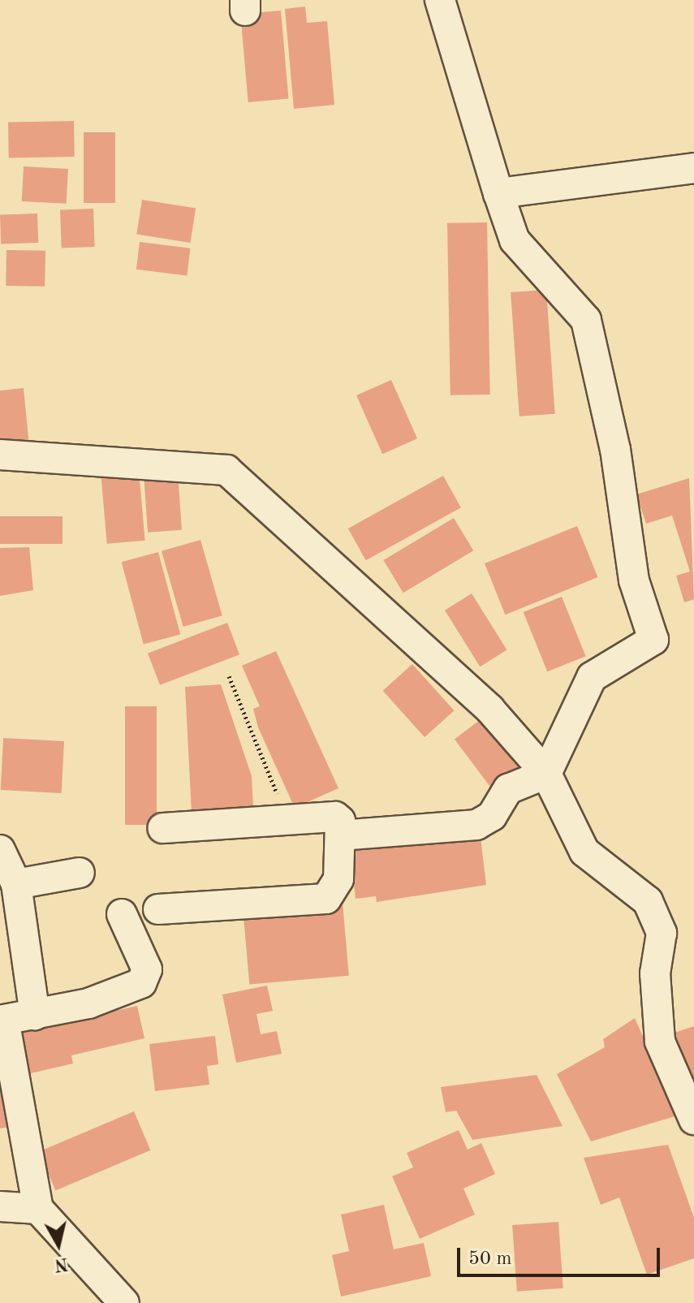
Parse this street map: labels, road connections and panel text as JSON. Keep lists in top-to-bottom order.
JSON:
{
  "scale_bar": "50 m",
  "north": "bottom"
}
